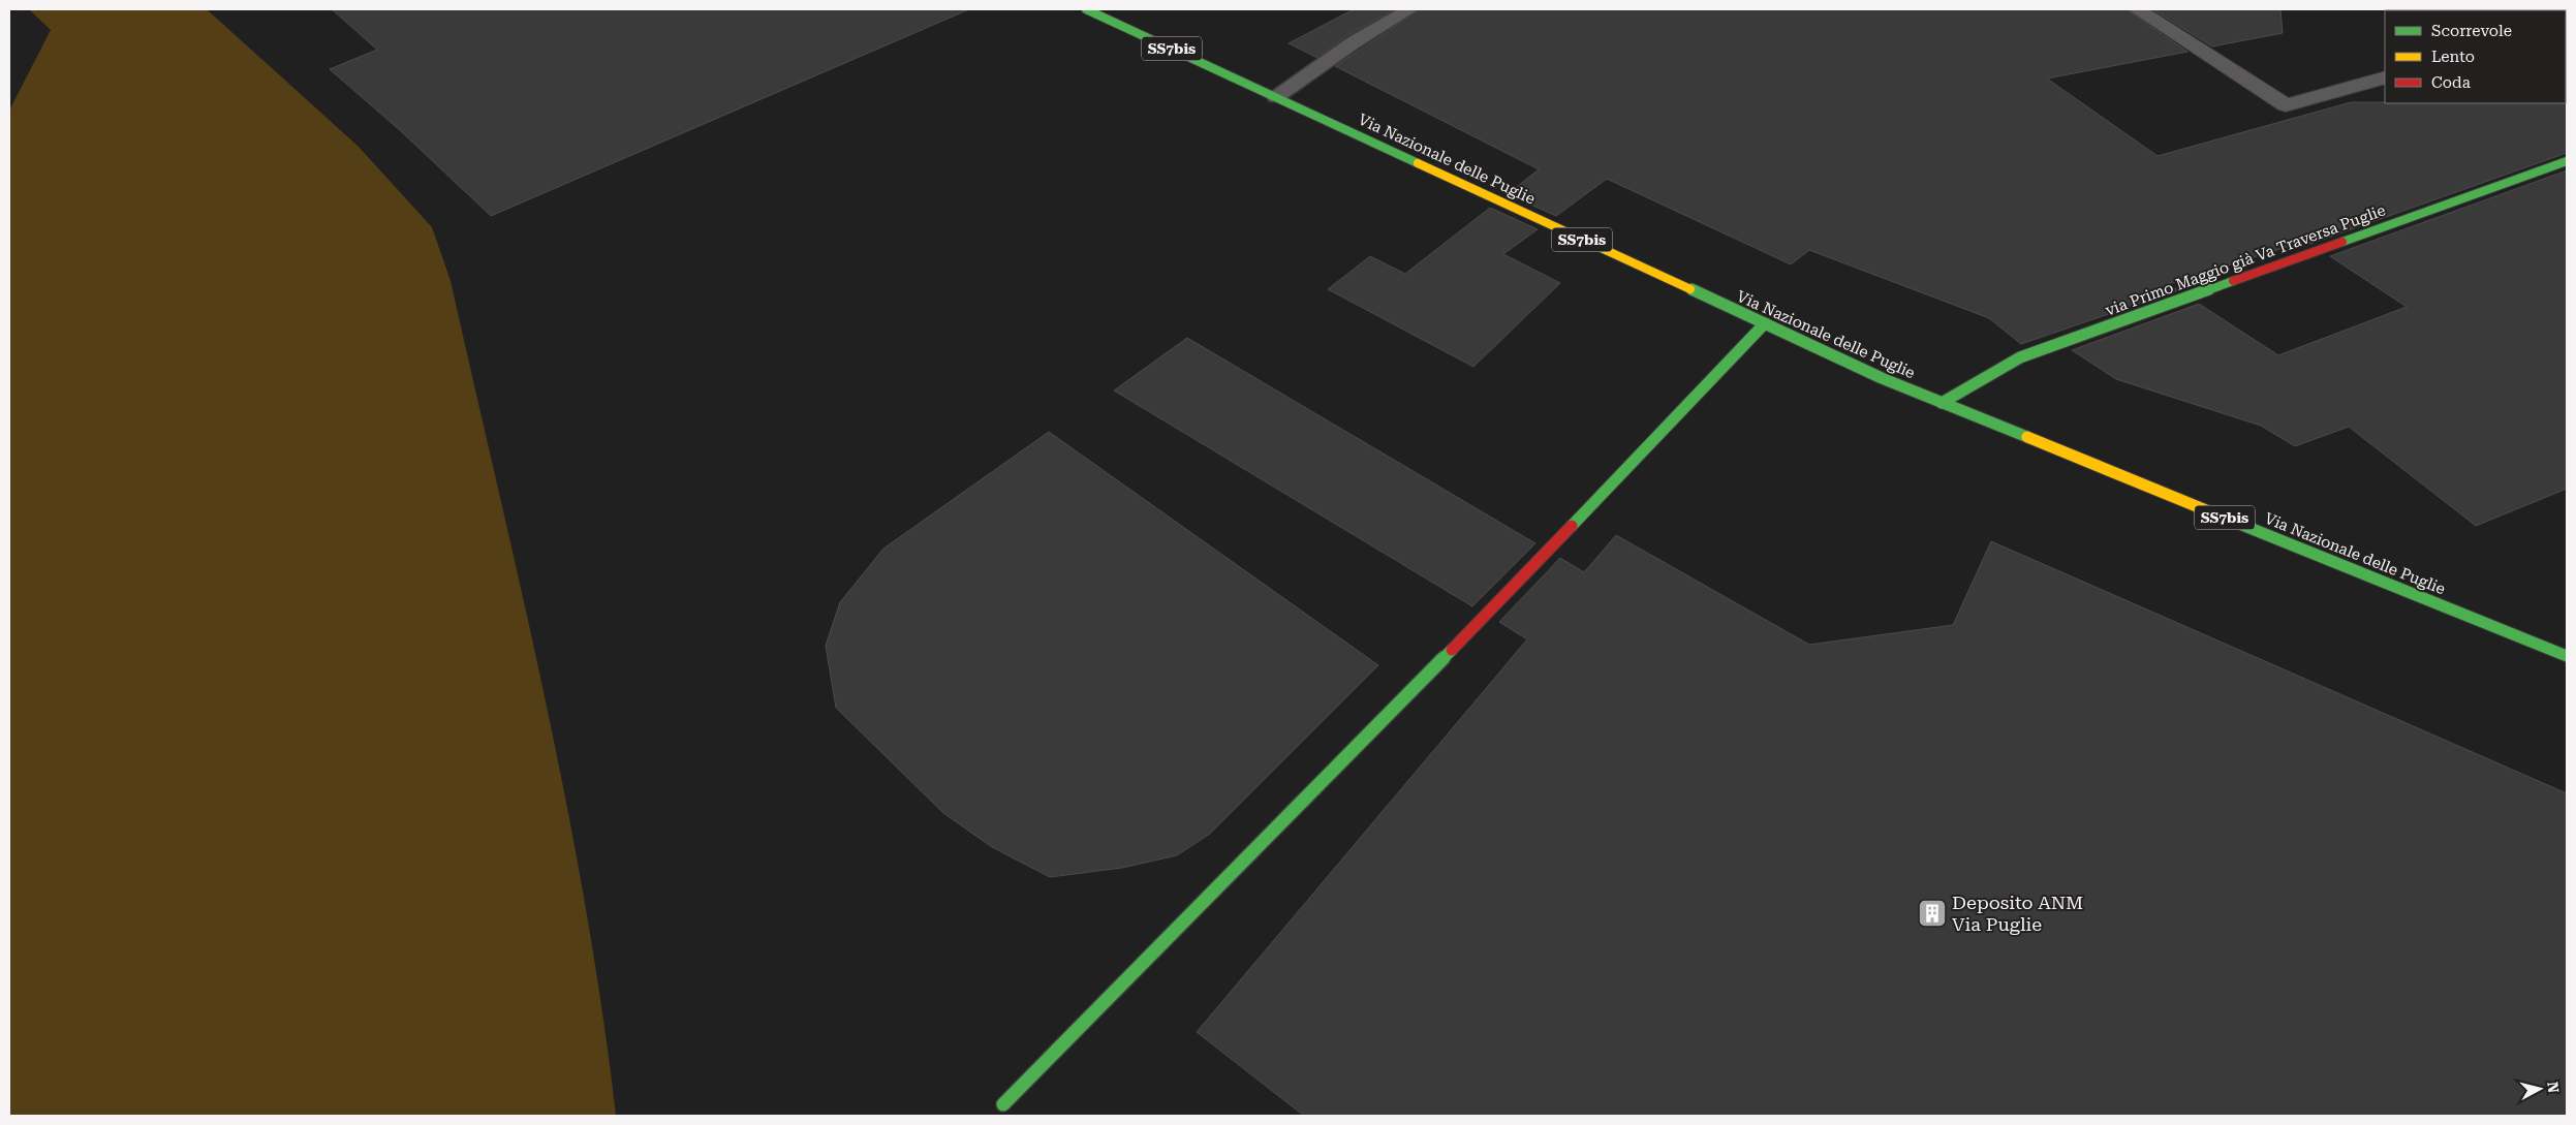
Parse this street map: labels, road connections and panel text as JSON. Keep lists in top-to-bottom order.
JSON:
{
  "streets": {
    "street": ["SS7bis", "Via Nazionale delle Puglie", "via Primo Maggio già Va Traversa Puglie"]
  },
  "crossings": [
    ["Via Nazionale delle Puglie", "via Primo Maggio già Va Traversa Puglie"]
  ],
  "places": {
    "building": ["Deposito ANM Via Puglie"]
  },
  "legend": ["Scorrevole", "Lento", "Coda"],
  "north": "right"
}
